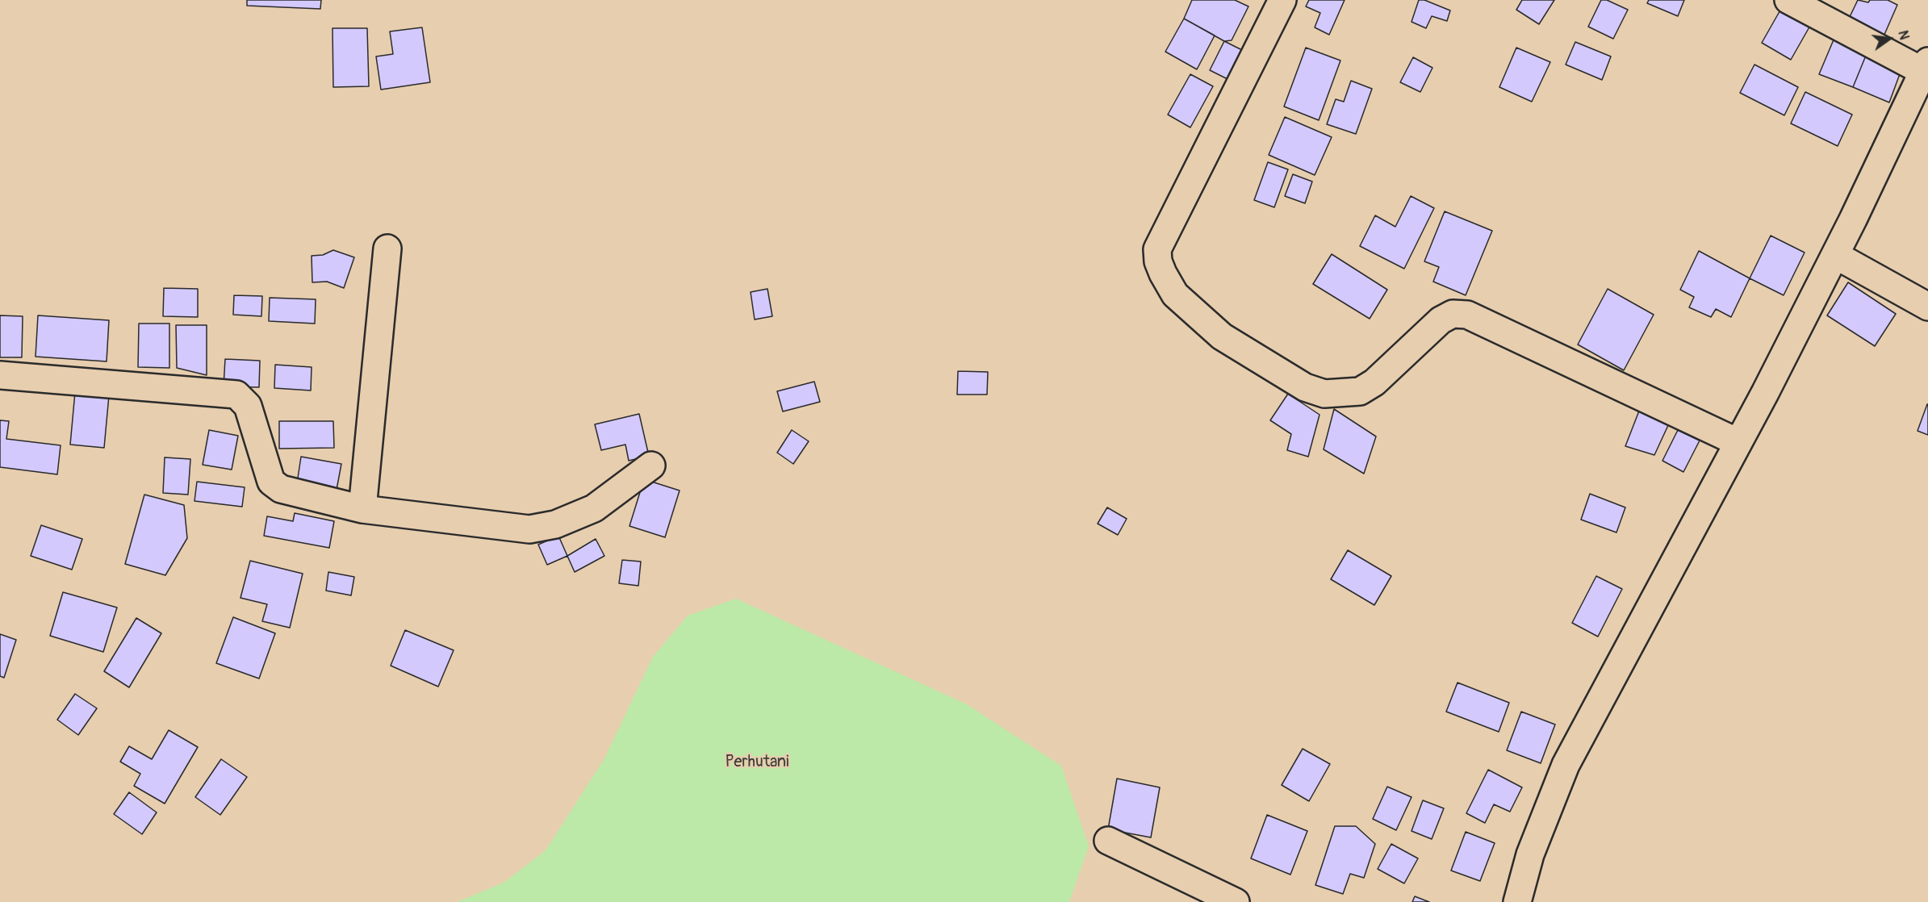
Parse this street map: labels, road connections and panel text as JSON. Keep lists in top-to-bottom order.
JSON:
{
  "parks": ["Perhutani"],
  "north": "right"
}
